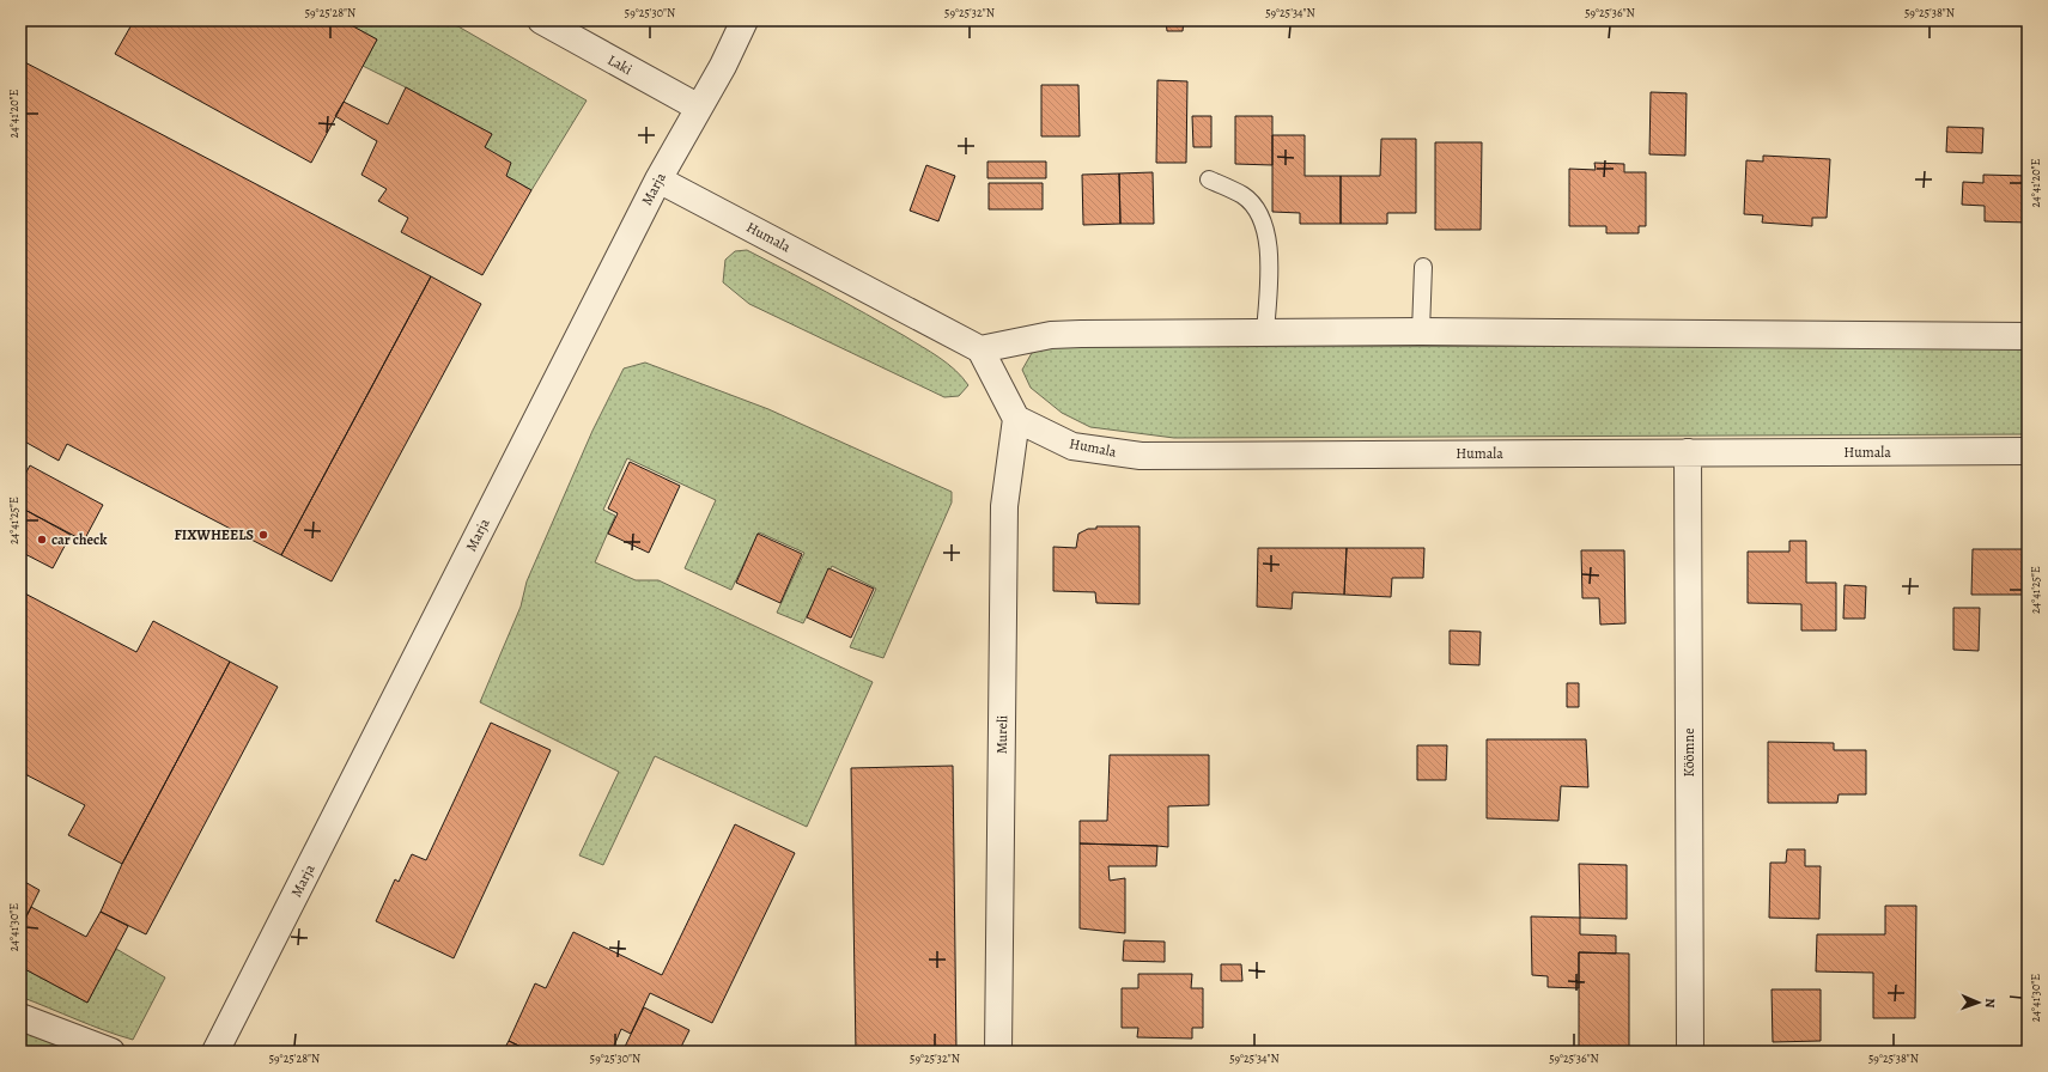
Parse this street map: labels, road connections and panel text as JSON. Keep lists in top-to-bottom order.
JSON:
{
  "streets": {
    "street": [
      "Laki",
      "Marja",
      "Humala",
      "Mureli",
      "Köömne"
    ]
  },
  "crossings": [
    ["Laki", "Marja"],
    ["Marja", "Humala"],
    ["Humala", "Mureli"],
    ["Humala", "Köömne"]
  ],
  "places": ["FIXWHEELS", "car check"],
  "north": "right",
  "coordinates": [
    "59°25'28\"N",
    "59°25'30\"N",
    "59°25'32\"N",
    "59°25'34\"N",
    "59°25'36\"N",
    "59°25'38\"N",
    "24°41'20\"E",
    "24°41'25\"E",
    "24°41'30\"E"
  ]
}
